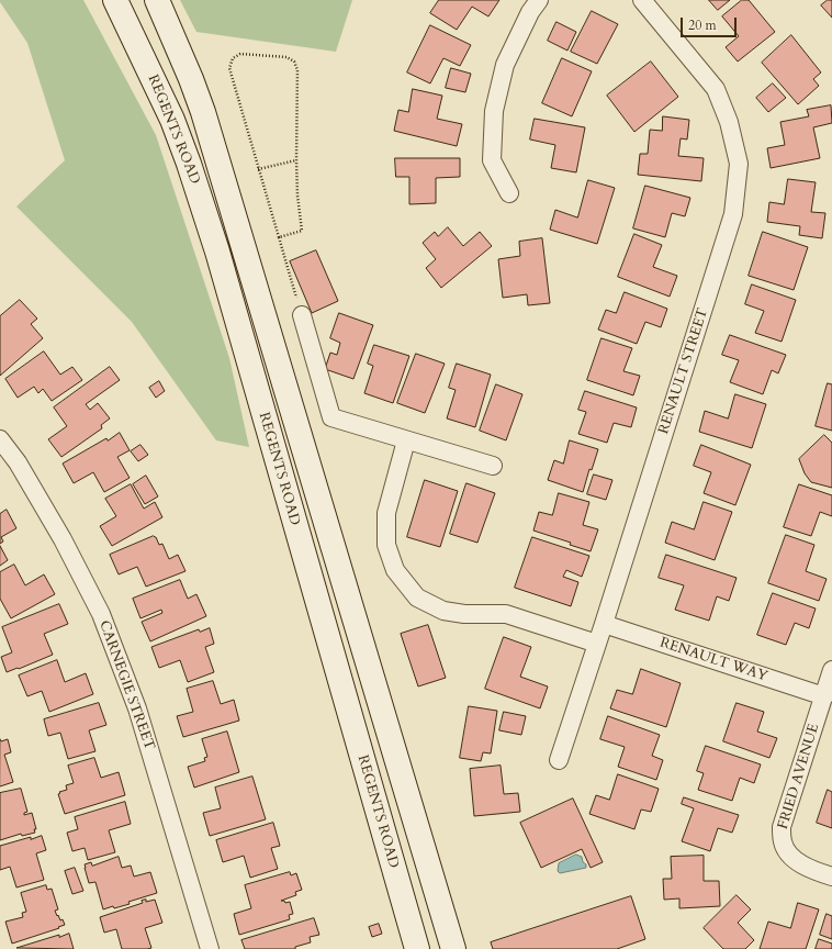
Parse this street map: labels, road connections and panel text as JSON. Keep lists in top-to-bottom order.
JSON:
{
  "streets": {
    "main road": ["REGENTS ROAD"],
    "street": [
      "RENAULT STREET",
      "RENAULT WAY",
      "CARNEGIE STREET",
      "FRIED AVENUE"
    ]
  },
  "crossings": [
    ["RENAULT STREET", "RENAULT WAY"],
    ["RENAULT WAY", "FRIED AVENUE"]
  ],
  "scale_bar": "20 m"
}
